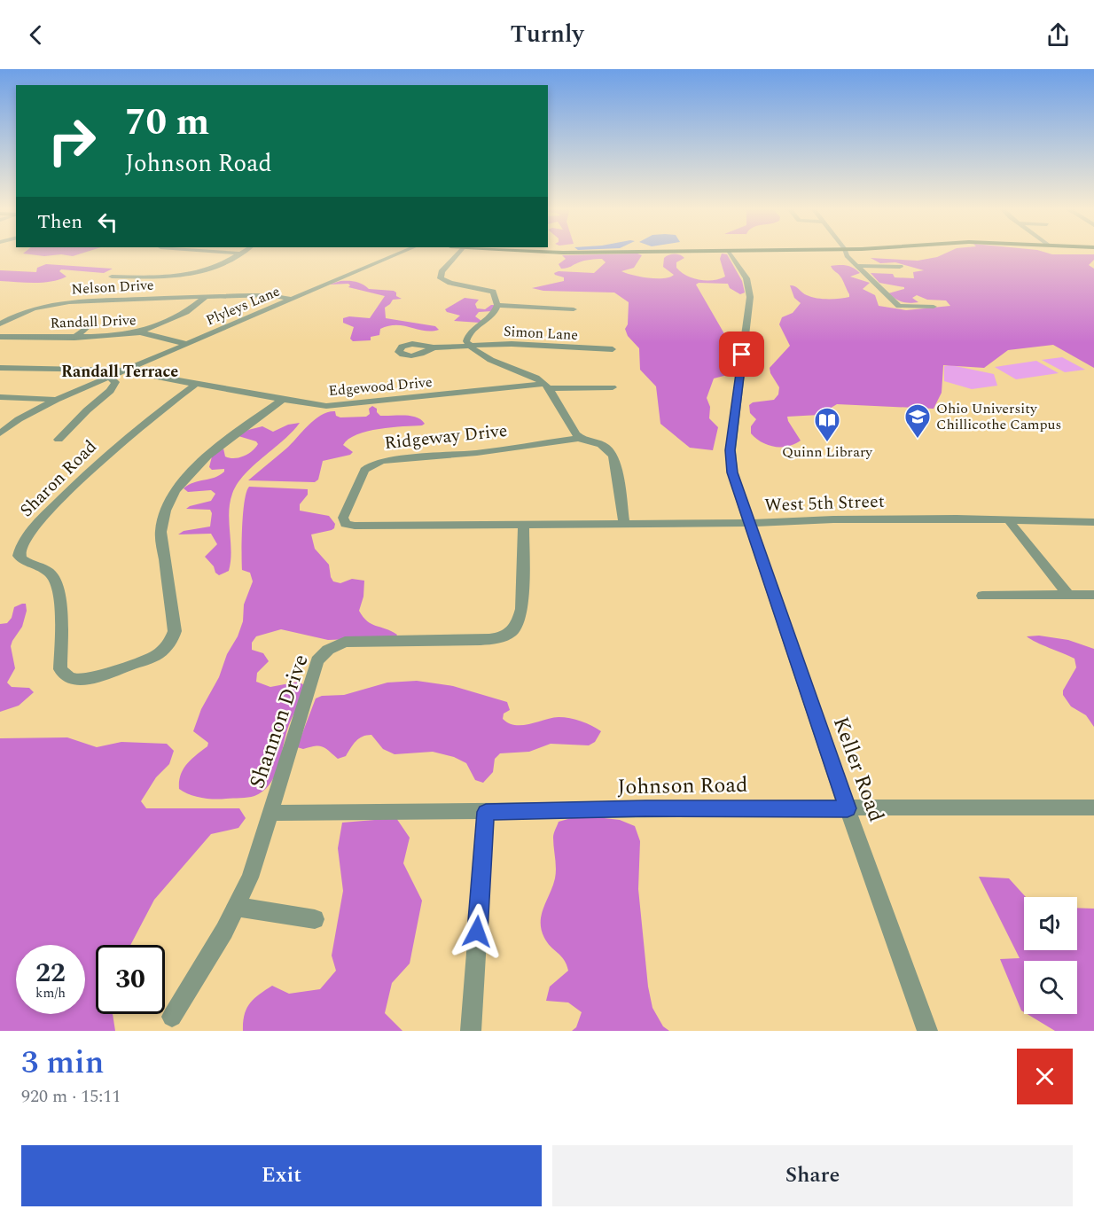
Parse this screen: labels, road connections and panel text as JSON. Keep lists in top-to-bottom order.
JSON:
{
  "streets": {
    "street": [
      "Nelson Drive",
      "Plyleys Lane",
      "Randall Drive",
      "Simon Lane",
      "Edgewood Drive",
      "Ridgeway Drive",
      "Sharon Road",
      "West 5th Street",
      "Shannon Drive",
      "Keller Road",
      "Johnson Road"
    ]
  },
  "crossings": [
    ["Nelson Drive", "Plyleys Lane"],
    ["Plyleys Lane", "Randall Drive"],
    ["Plyleys Lane", "Edgewood Drive"],
    ["Edgewood Drive", "Sharon Road"],
    ["Ridgeway Drive", "West 5th Street"],
    ["Ridgeway Drive", "Shannon Drive"],
    ["West 5th Street", "Shannon Drive"],
    ["West 5th Street", "Keller Road"],
    ["Shannon Drive", "Johnson Road"],
    ["Keller Road", "Johnson Road"]
  ],
  "districts": ["Randall Terrace"],
  "places": {
    "school or university": ["Ohio University Chillicothe Campus"],
    "library": ["Quinn Library"]
  },
  "page": {
    "header": "Turnly",
    "turn": ["70 m", "Johnson Road"],
    "then": "Then",
    "speed": "22 km/h",
    "limit": "30",
    "heading": ["3 min", "920 m · 15:11"],
    "buttons": ["Exit", "Share"]
  }
}
